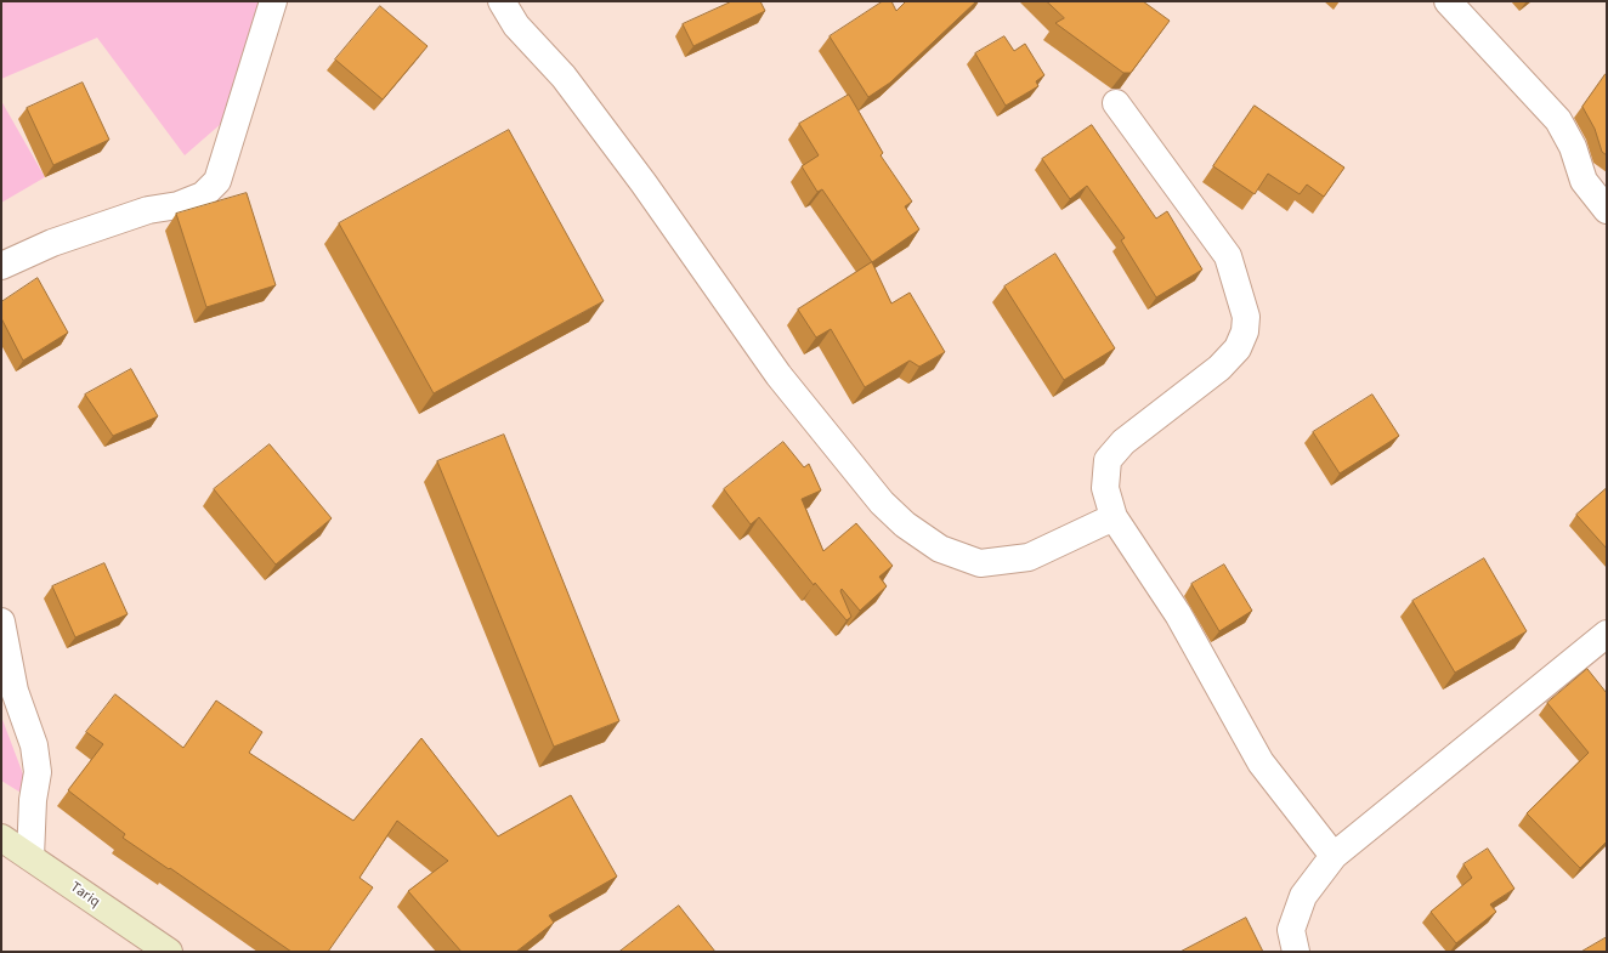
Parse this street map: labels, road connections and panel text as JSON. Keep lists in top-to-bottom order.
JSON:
{
  "streets": {
    "main road": ["Tariq"]
  }
}
